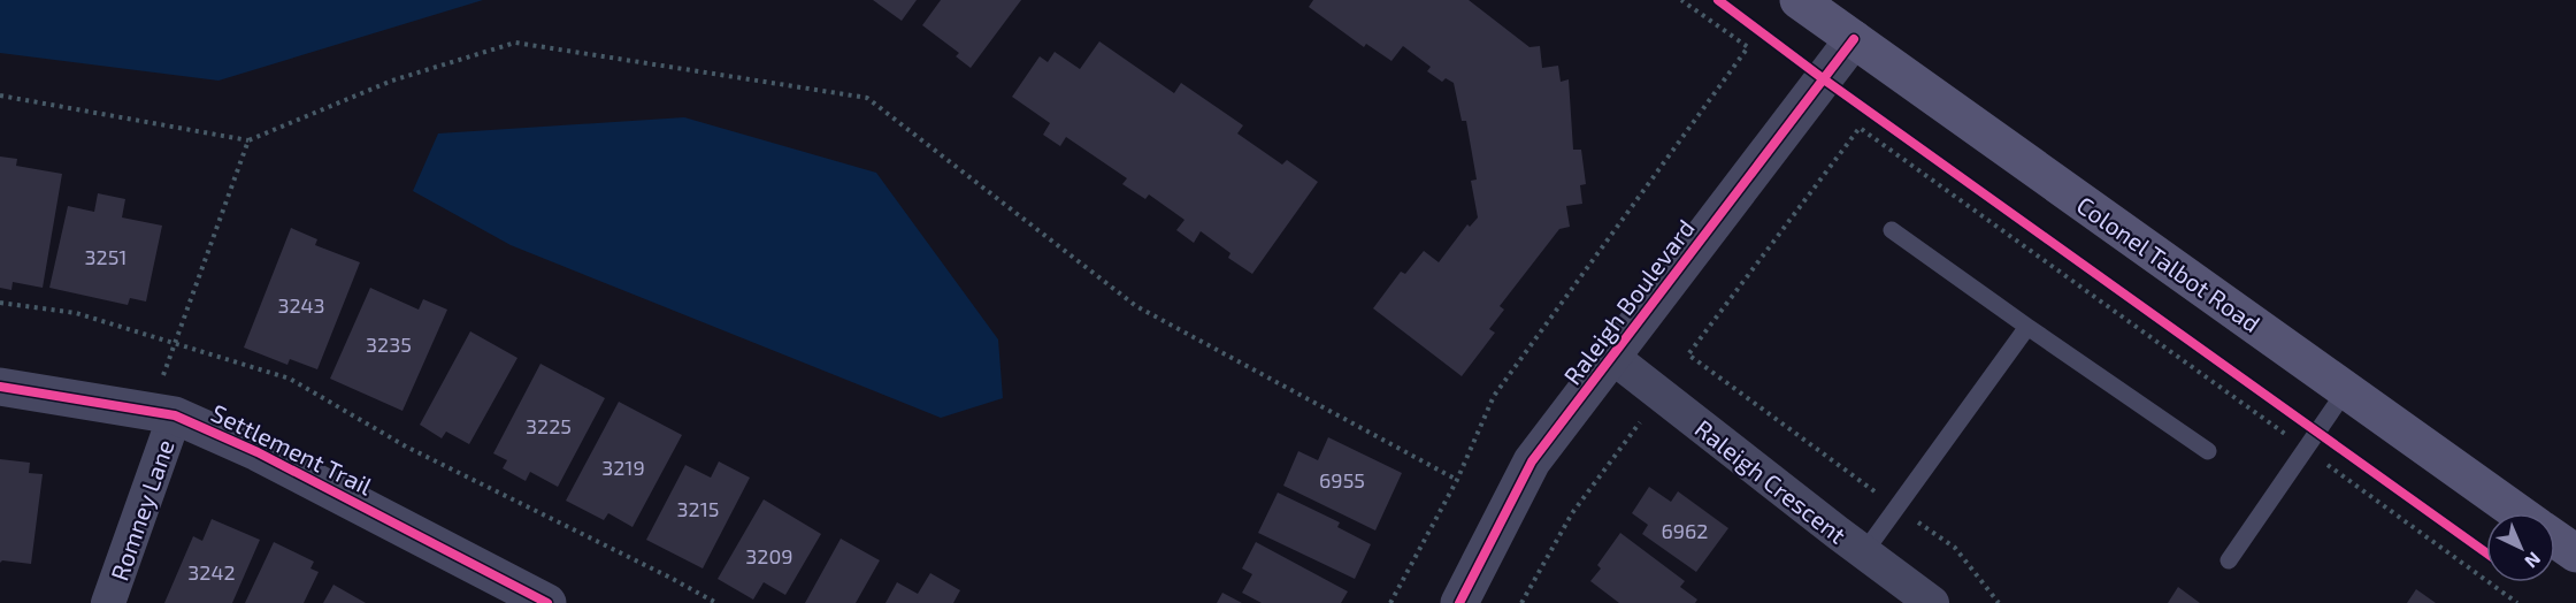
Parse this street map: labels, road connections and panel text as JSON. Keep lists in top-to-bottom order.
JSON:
{
  "streets": {
    "main road": ["Colonel Talbot Road"],
    "street": [
      "Raleigh Boulevard",
      "Settlement Trail",
      "Raleigh Crescent",
      "Romney Lane"
    ]
  },
  "crossings": [
    ["Colonel Talbot Road", "Raleigh Boulevard"],
    ["Raleigh Boulevard", "Raleigh Crescent"],
    ["Settlement Trail", "Romney Lane"]
  ],
  "house_numbers": [
    "3251",
    "3243",
    "3235",
    "3225",
    "3219",
    "6955",
    "3215",
    "6962",
    "3209",
    "3242"
  ],
  "north": "bottom right"
}
